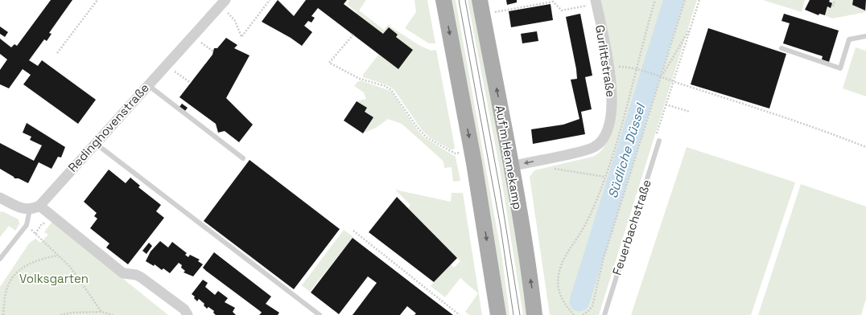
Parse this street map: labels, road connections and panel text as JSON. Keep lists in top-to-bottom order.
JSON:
{
  "streets": {
    "main road": ["Auf'm Hennekamp"],
    "street": ["Gurlittstraße", "Redinghovenstraße"],
    "lane": ["Feuerbachstraße"]
  },
  "crossings": [
    ["Gurlittstraße", "Auf'm Hennekamp"]
  ],
  "water": ["Südliche Düssel"],
  "parks": ["Volksgarten"]
}
